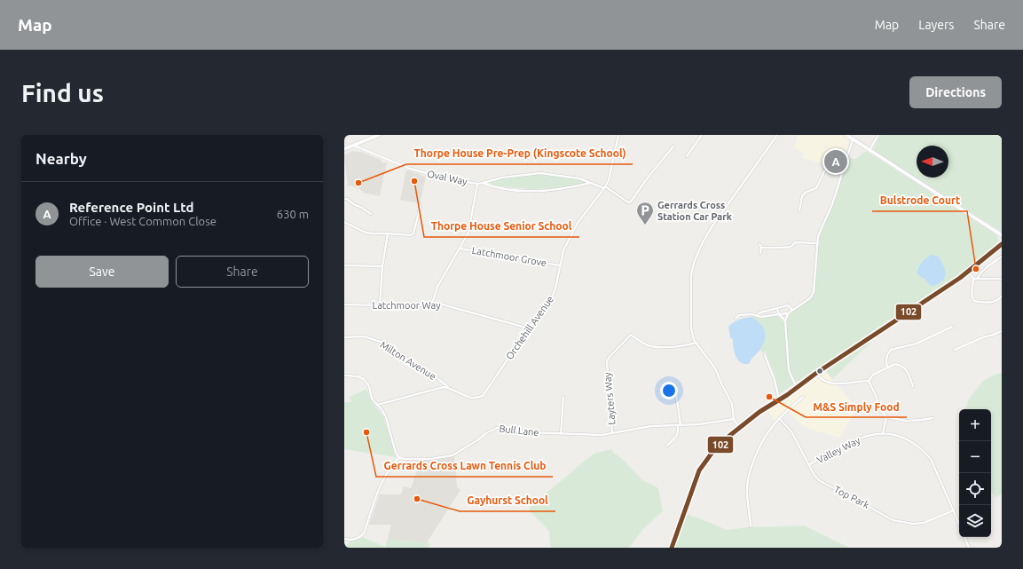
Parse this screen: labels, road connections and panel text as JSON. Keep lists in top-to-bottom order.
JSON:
{
  "streets": {
    "street": [
      "Oval Way",
      "Latchmoor Grove",
      "Latchmoor Way",
      "Orchehill Avenue",
      "Milton Avenue",
      "Layters Way",
      "Bull Lane",
      "Valley Way",
      "Top Park"
    ]
  },
  "crossings": [
    ["Oval Way", "Orchehill Avenue"],
    ["Latchmoor Grove", "Orchehill Avenue"],
    ["Latchmoor Way", "Orchehill Avenue"],
    ["Orchehill Avenue", "Milton Avenue"],
    ["Layters Way", "Bull Lane"],
    ["Valley Way", "Top Park"]
  ],
  "places": {
    "other": [
      "Thorpe House Senior School",
      "Thorpe House Pre-Prep (Kingscote School)",
      "Bulstrode Court",
      "M&S Simply Food",
      "Gerrards Cross Lawn Tennis Club",
      "Gayhurst School"
    ],
    "parking": ["Gerrards Cross Station Car Park"]
  },
  "lines": ["transit line 102"],
  "north": "left",
  "page": {
    "header": "Map",
    "nav": ["Map", "Layers", "Share"],
    "buttons": [
      "Directions",
      ["Save", "Share"]
    ],
    "title": "Find us",
    "heading": "Nearby",
    "pins": "A",
    "list": [
      {
        "mark": "A",
        "name": "Reference Point Ltd",
        "note": "Office · West Common Close",
        "value": "630 m"
      }
    ],
    "map_buttons": ["+", "−"]
  }
}
